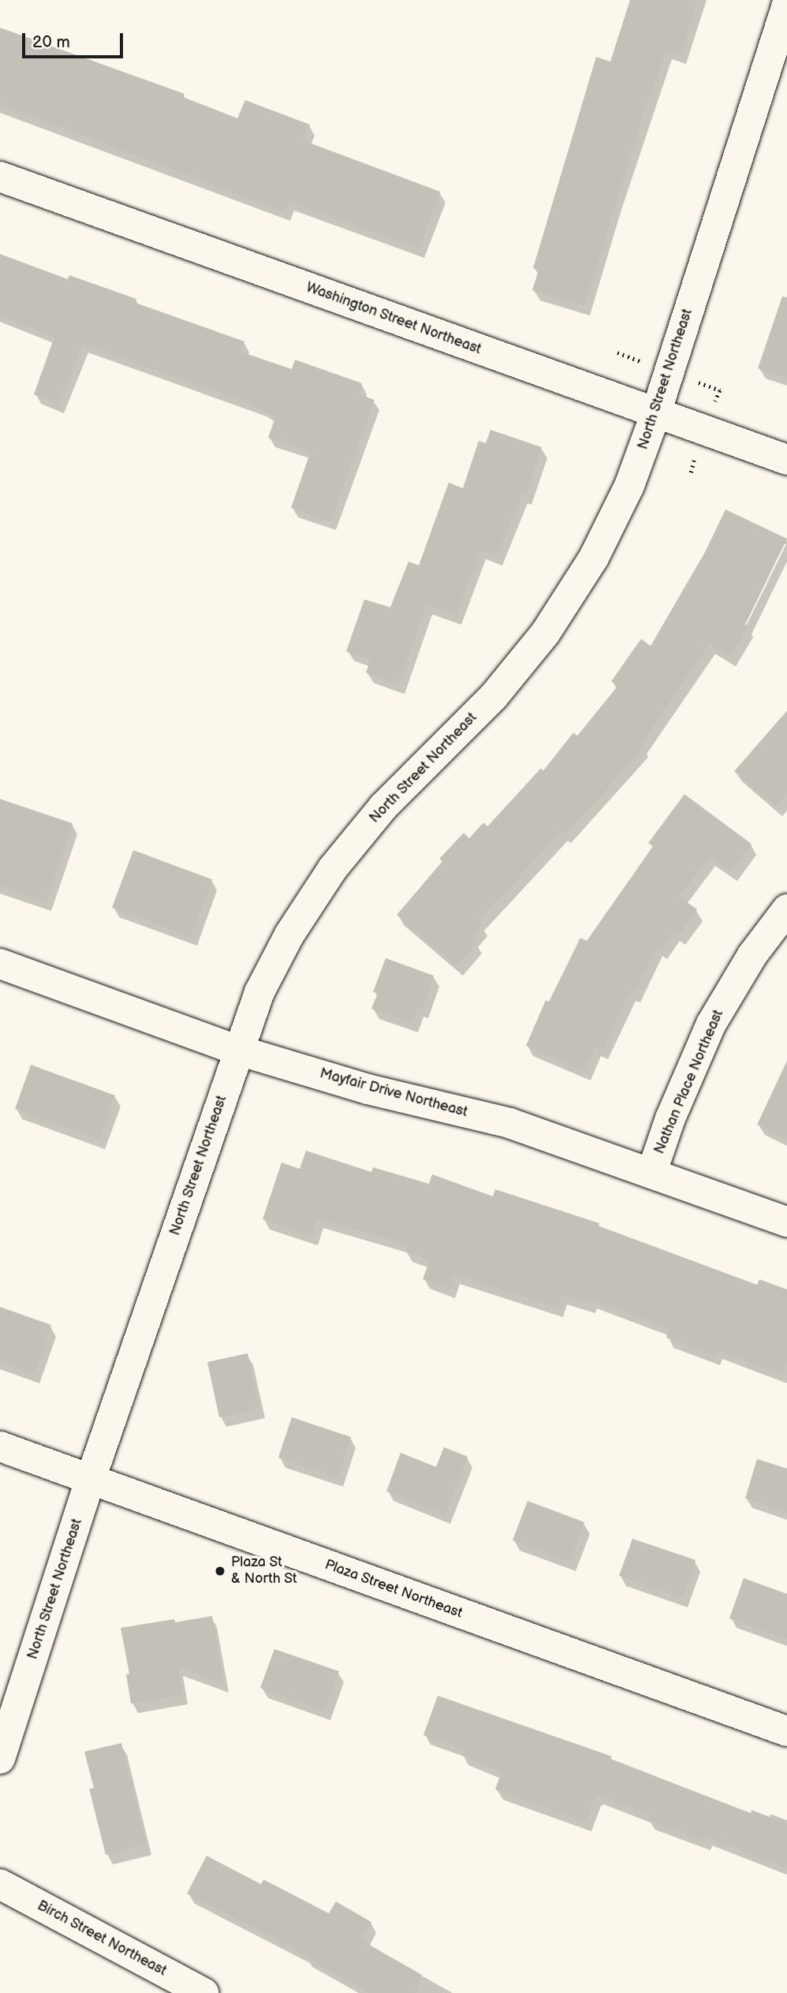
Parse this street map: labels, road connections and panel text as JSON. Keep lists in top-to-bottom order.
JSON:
{
  "streets": {
    "street": [
      "Washington Street Northeast",
      "North Street Northeast",
      "Nathan Place Northeast",
      "Mayfair Drive Northeast",
      "Plaza Street Northeast",
      "Birch Street Northeast"
    ]
  },
  "crossings": [
    ["Washington Street Northeast", "North Street Northeast"],
    ["North Street Northeast", "Mayfair Drive Northeast"],
    ["North Street Northeast", "Plaza Street Northeast"],
    ["Nathan Place Northeast", "Mayfair Drive Northeast"]
  ],
  "places": ["Plaza St & North St"],
  "scale_bar": "20 m"
}
